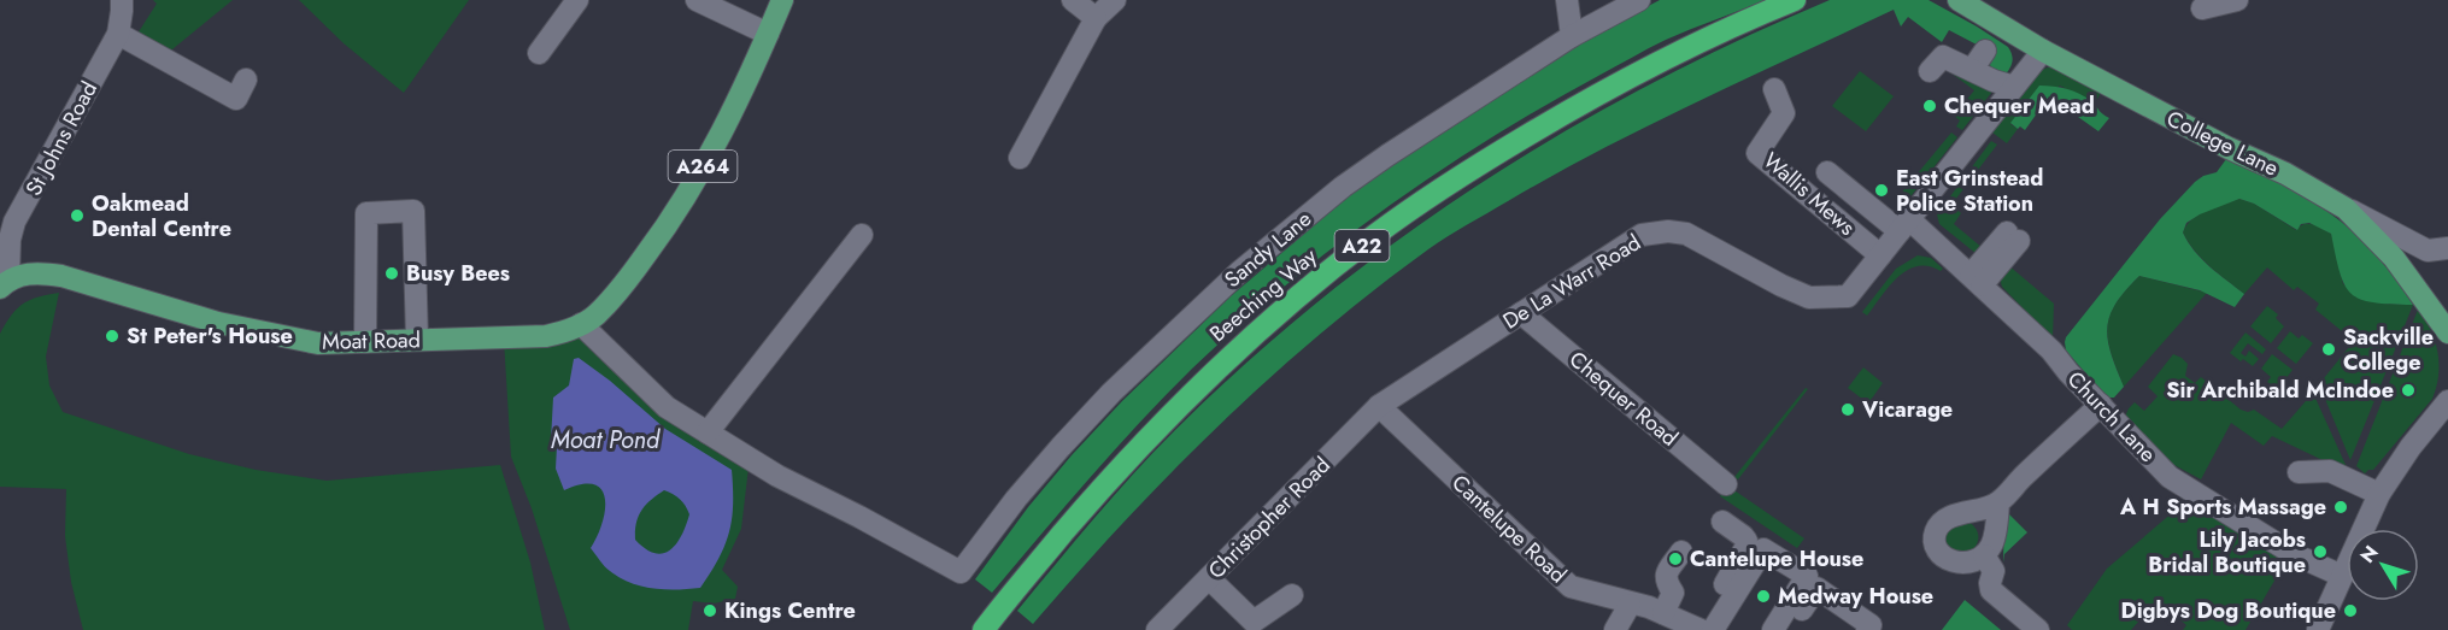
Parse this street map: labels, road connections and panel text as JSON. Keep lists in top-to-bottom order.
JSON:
{
  "streets": {
    "highway": ["A22", "Beeching Way"],
    "main road": ["College Lane", "A264", "Moat Road"],
    "street": [
      "St Johns Road",
      "Wallis Mews",
      "Sandy Lane",
      "De La Warr Road",
      "Chequer Road",
      "Church Lane",
      "Christopher Road",
      "Cantelupe Road"
    ]
  },
  "crossings": [
    ["St Johns Road", "Moat Road"],
    ["College Lane", "De La Warr Road"],
    ["A264", "Moat Road"],
    ["Wallis Mews", "De La Warr Road"],
    ["De La Warr Road", "Chequer Road"],
    ["De La Warr Road", "Church Lane"],
    ["De La Warr Road", "Christopher Road"],
    ["De La Warr Road", "Cantelupe Road"],
    ["Christopher Road", "Cantelupe Road"]
  ],
  "water": ["Moat Pond"],
  "places": [
    "Chequer Mead",
    "East Grinstead Police Station",
    "Oakmead Dental Centre",
    "Busy Bees",
    "St Peter's House",
    "Sackville College",
    "Sir Archibald McIndoe",
    "Vicarage",
    "A H Sports Massage",
    "Lily Jacobs Bridal Boutique",
    "Cantelupe House",
    "Medway House",
    "Kings Centre",
    "Digbys Dog Boutique"
  ],
  "north": "top left"
}
